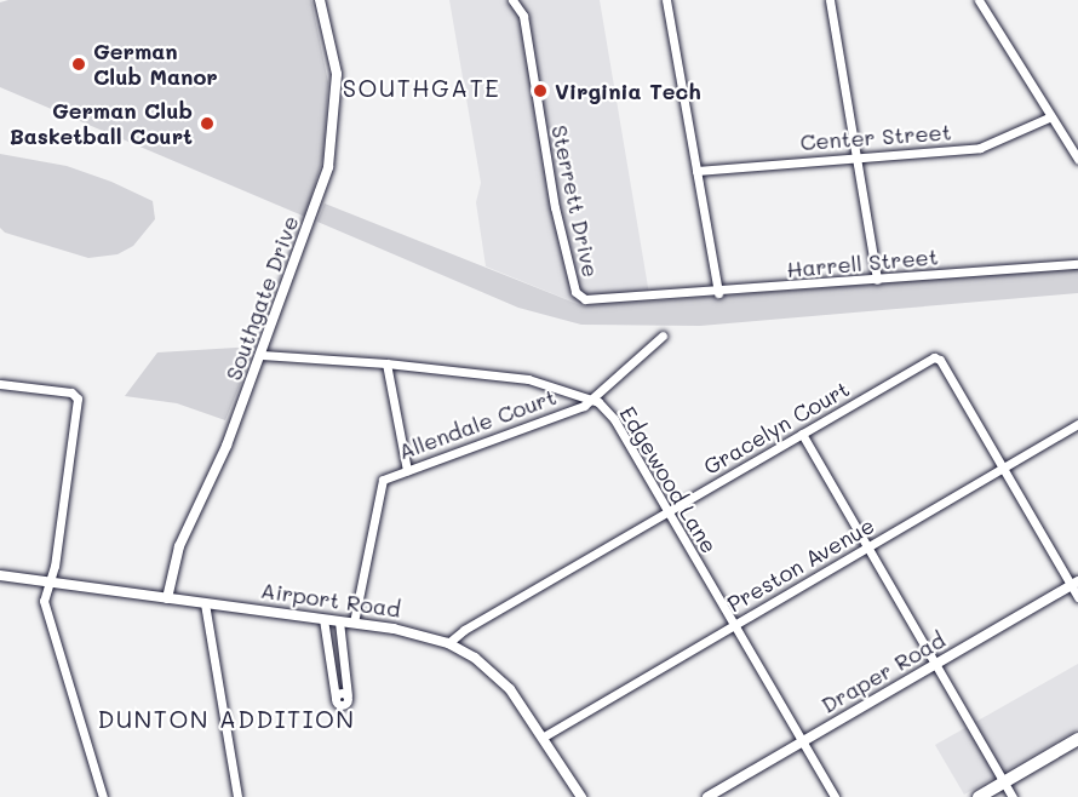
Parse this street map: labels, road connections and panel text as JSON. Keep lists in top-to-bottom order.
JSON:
{
  "streets": {
    "street": [
      "Center Street",
      "Sterrett Drive",
      "Harrell Street",
      "Southgate Drive",
      "Allendale Court",
      "Gracelyn Court",
      "Edgewood Lane",
      "Preston Avenue",
      "Airport Road",
      "Draper Road"
    ]
  },
  "crossings": [
    ["Sterrett Drive", "Harrell Street"],
    ["Southgate Drive", "Edgewood Lane"],
    ["Southgate Drive", "Airport Road"],
    ["Allendale Court", "Edgewood Lane"],
    ["Allendale Court", "Airport Road"],
    ["Gracelyn Court", "Edgewood Lane"],
    ["Gracelyn Court", "Preston Avenue"],
    ["Gracelyn Court", "Airport Road"],
    ["Edgewood Lane", "Preston Avenue"],
    ["Edgewood Lane", "Draper Road"],
    ["Preston Avenue", "Airport Road"]
  ],
  "districts": ["SOUTHGATE", "DUNTON ADDITION"],
  "places": ["German Club Manor", "Virginia Tech", "German Club Basketball Court"]
}
